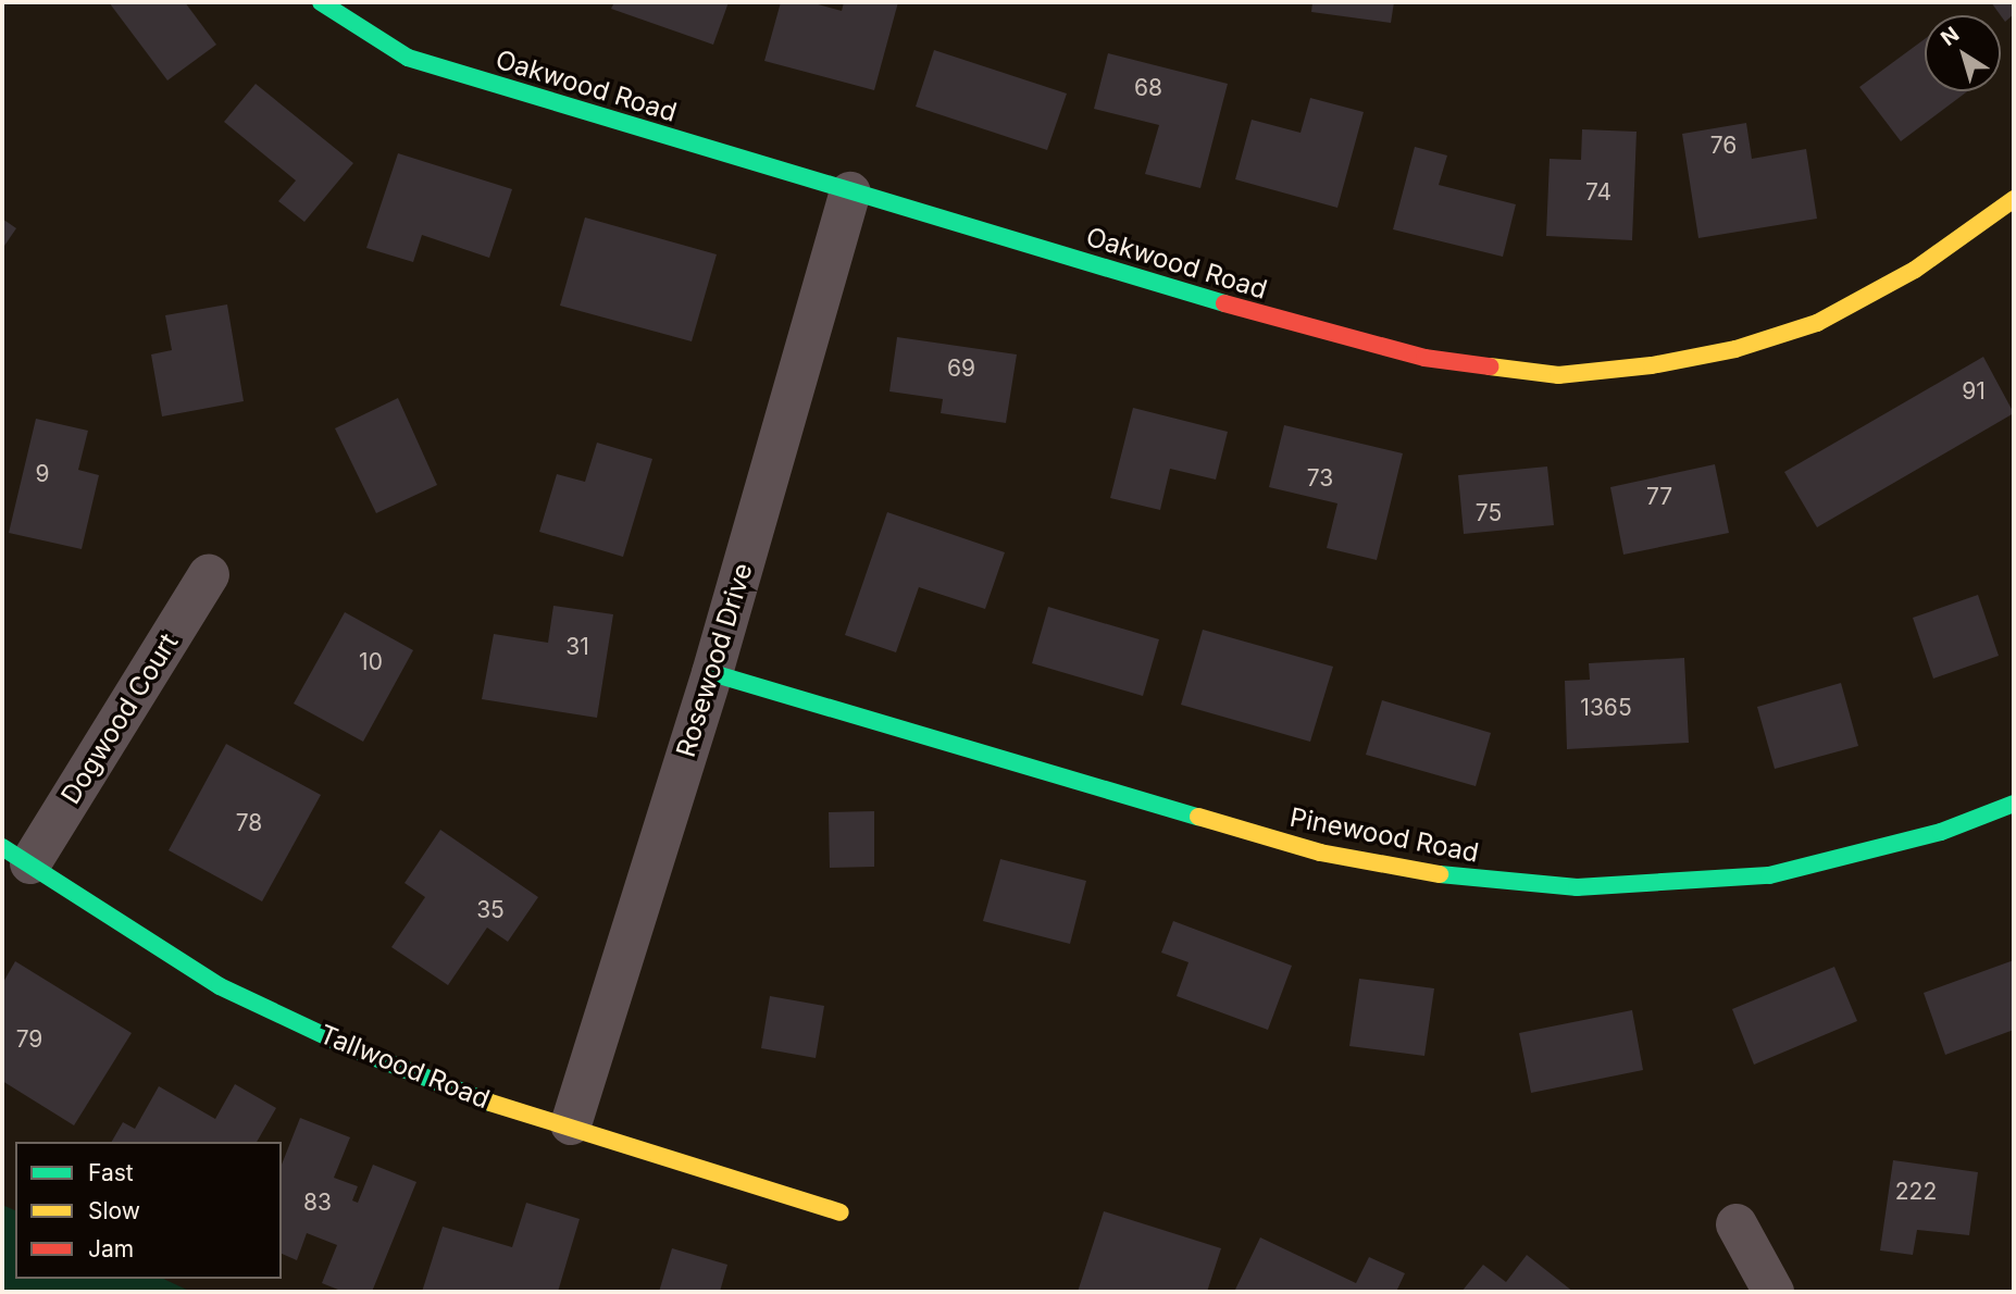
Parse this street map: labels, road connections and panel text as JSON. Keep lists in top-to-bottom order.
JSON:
{
  "streets": {
    "street": [
      "Oakwood Road",
      "Rosewood Drive",
      "Dogwood Court",
      "Pinewood Road",
      "Tallwood Road"
    ]
  },
  "crossings": [
    ["Oakwood Road", "Rosewood Drive"],
    ["Rosewood Drive", "Pinewood Road"],
    ["Rosewood Drive", "Tallwood Road"],
    ["Dogwood Court", "Tallwood Road"]
  ],
  "house_numbers": [
    "68",
    "76",
    "74",
    "69",
    "91",
    "9",
    "73",
    "77",
    "75",
    "31",
    "10",
    "1365",
    "78",
    "35",
    "79",
    "222",
    "83"
  ],
  "legend": ["Fast", "Slow", "Jam"],
  "north": "top left"
}
